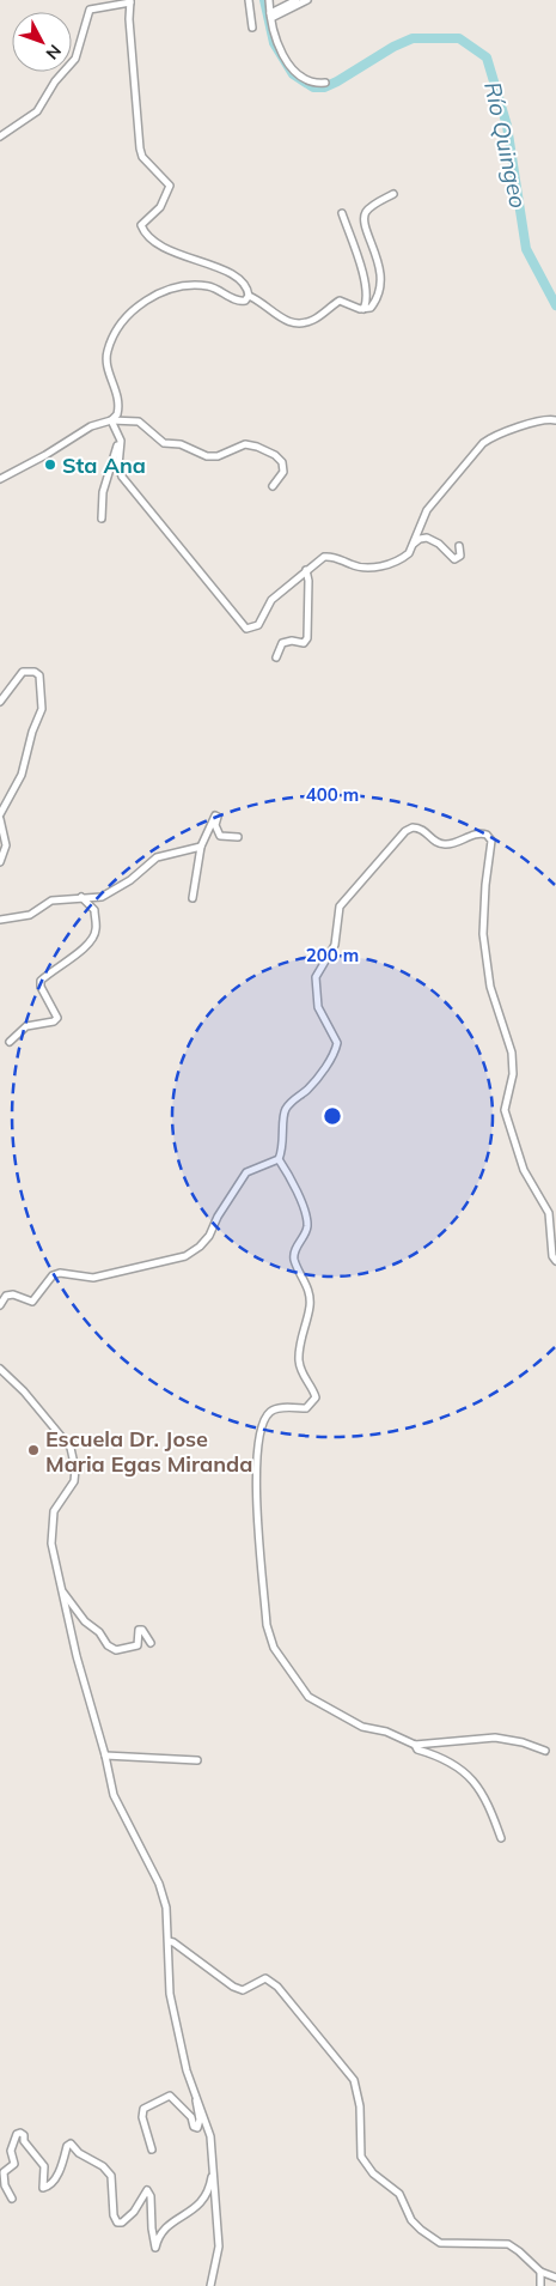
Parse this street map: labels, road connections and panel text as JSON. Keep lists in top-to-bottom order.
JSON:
{
  "water": ["Río Quingeo"],
  "places": ["Sta Ana", "Escuela Dr. Jose Maria Egas Miranda"],
  "north": "bottom right",
  "rings": ["400 m", "200 m"]
}
